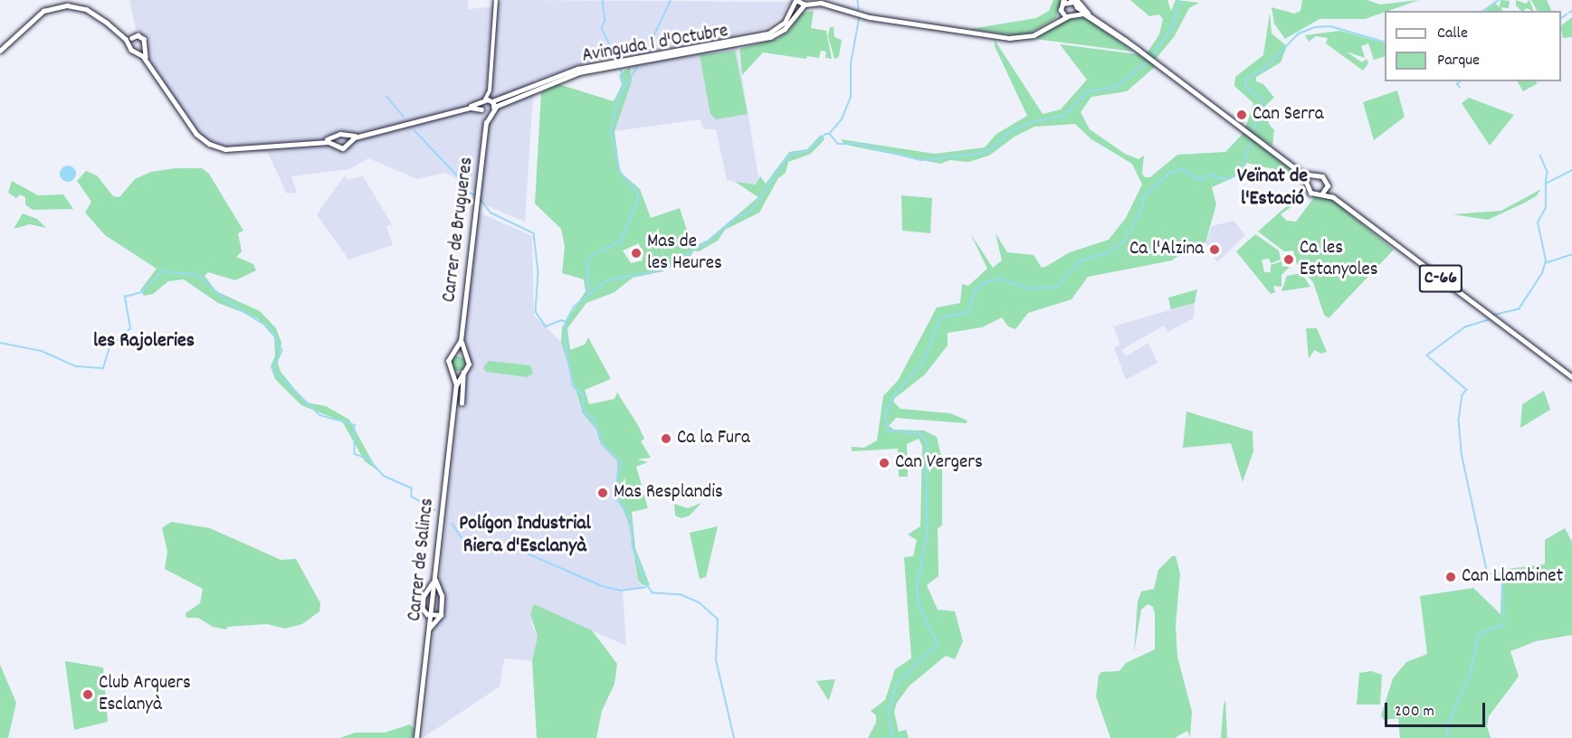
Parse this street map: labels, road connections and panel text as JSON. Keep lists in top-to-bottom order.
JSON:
{
  "streets": {
    "main road": [
      "Avinguda 1 d'Octubre",
      "Carrer de Brugueres",
      "C-66",
      "Carrer de Salincs"
    ]
  },
  "districts": ["Veïnat de l'Estació", "les Rajoleries", "Polígon Industrial Riera d'Esclanyà"],
  "places": [
    "Can Serra",
    "Ca l'Alzina",
    "Mas de les Heures",
    "Ca les Estanyoles",
    "Ca la Fura",
    "Can Vergers",
    "Mas Resplandis",
    "Can Llambinet",
    "Club Arquers Esclanyà"
  ],
  "legend": ["Calle", "Parque"],
  "scale_bar": "200 m"
}
